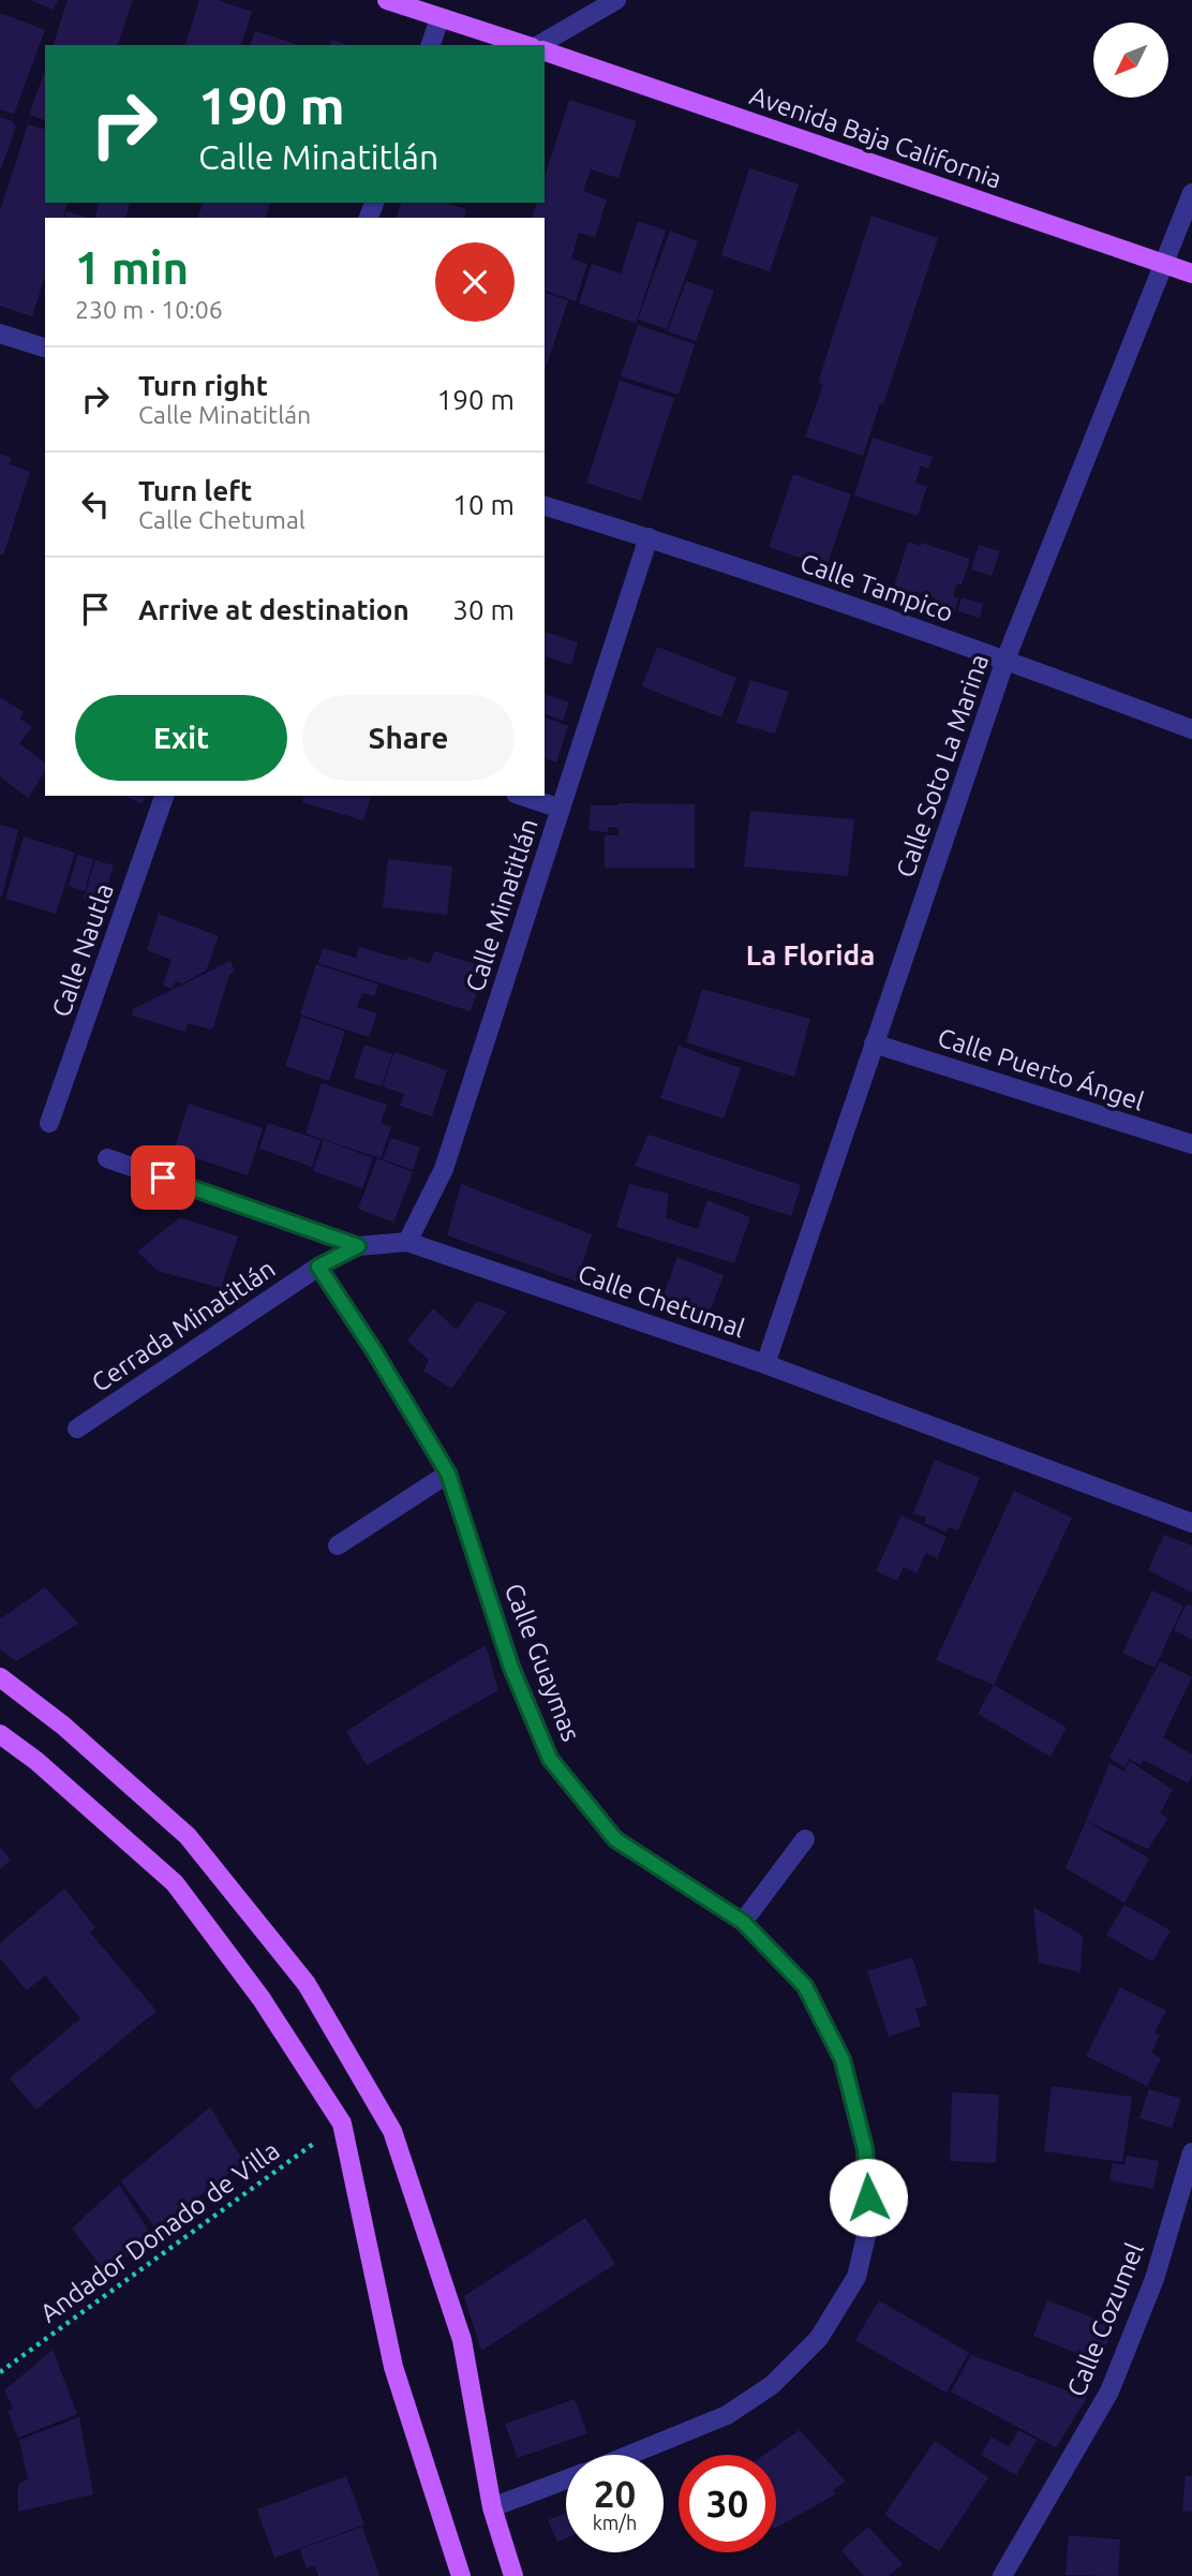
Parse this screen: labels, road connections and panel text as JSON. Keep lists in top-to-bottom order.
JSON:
{
  "streets": {
    "main road": ["Avenida Baja California"],
    "street": [
      "Calle Tampico",
      "Calle Soto La Marina",
      "Calle Minatitlán",
      "Calle Nautla",
      "Calle Puerto Ángel",
      "Calle Chetumal",
      "Cerrada Minatitlán",
      "Calle Guaymas",
      "Calle Cozumel"
    ],
    "path": ["Andador Donado de Villa"]
  },
  "crossings": [
    ["Avenida Baja California", "Calle Soto La Marina"],
    ["Calle Tampico", "Calle Soto La Marina"],
    ["Calle Tampico", "Calle Minatitlán"],
    ["Calle Soto La Marina", "Calle Puerto Ángel"],
    ["Calle Soto La Marina", "Calle Chetumal"],
    ["Calle Minatitlán", "Calle Chetumal"],
    ["Cerrada Minatitlán", "Calle Guaymas"]
  ],
  "districts": ["La Florida"],
  "north": "bottom left",
  "page": {
    "turn": ["190 m", "Calle Minatitlán"],
    "heading": ["1 min", "230 m · 10:06"],
    "list": [
      {
        "name": "Turn right",
        "note": "Calle Minatitlán",
        "value": "190 m"
      },
      {
        "name": "Turn left",
        "note": "Calle Chetumal",
        "value": "10 m"
      },
      {
        "name": "Arrive at destination",
        "value": "30 m"
      }
    ],
    "buttons": ["Exit", "Share"],
    "speed": "20 km/h",
    "limit": "30"
  }
}
